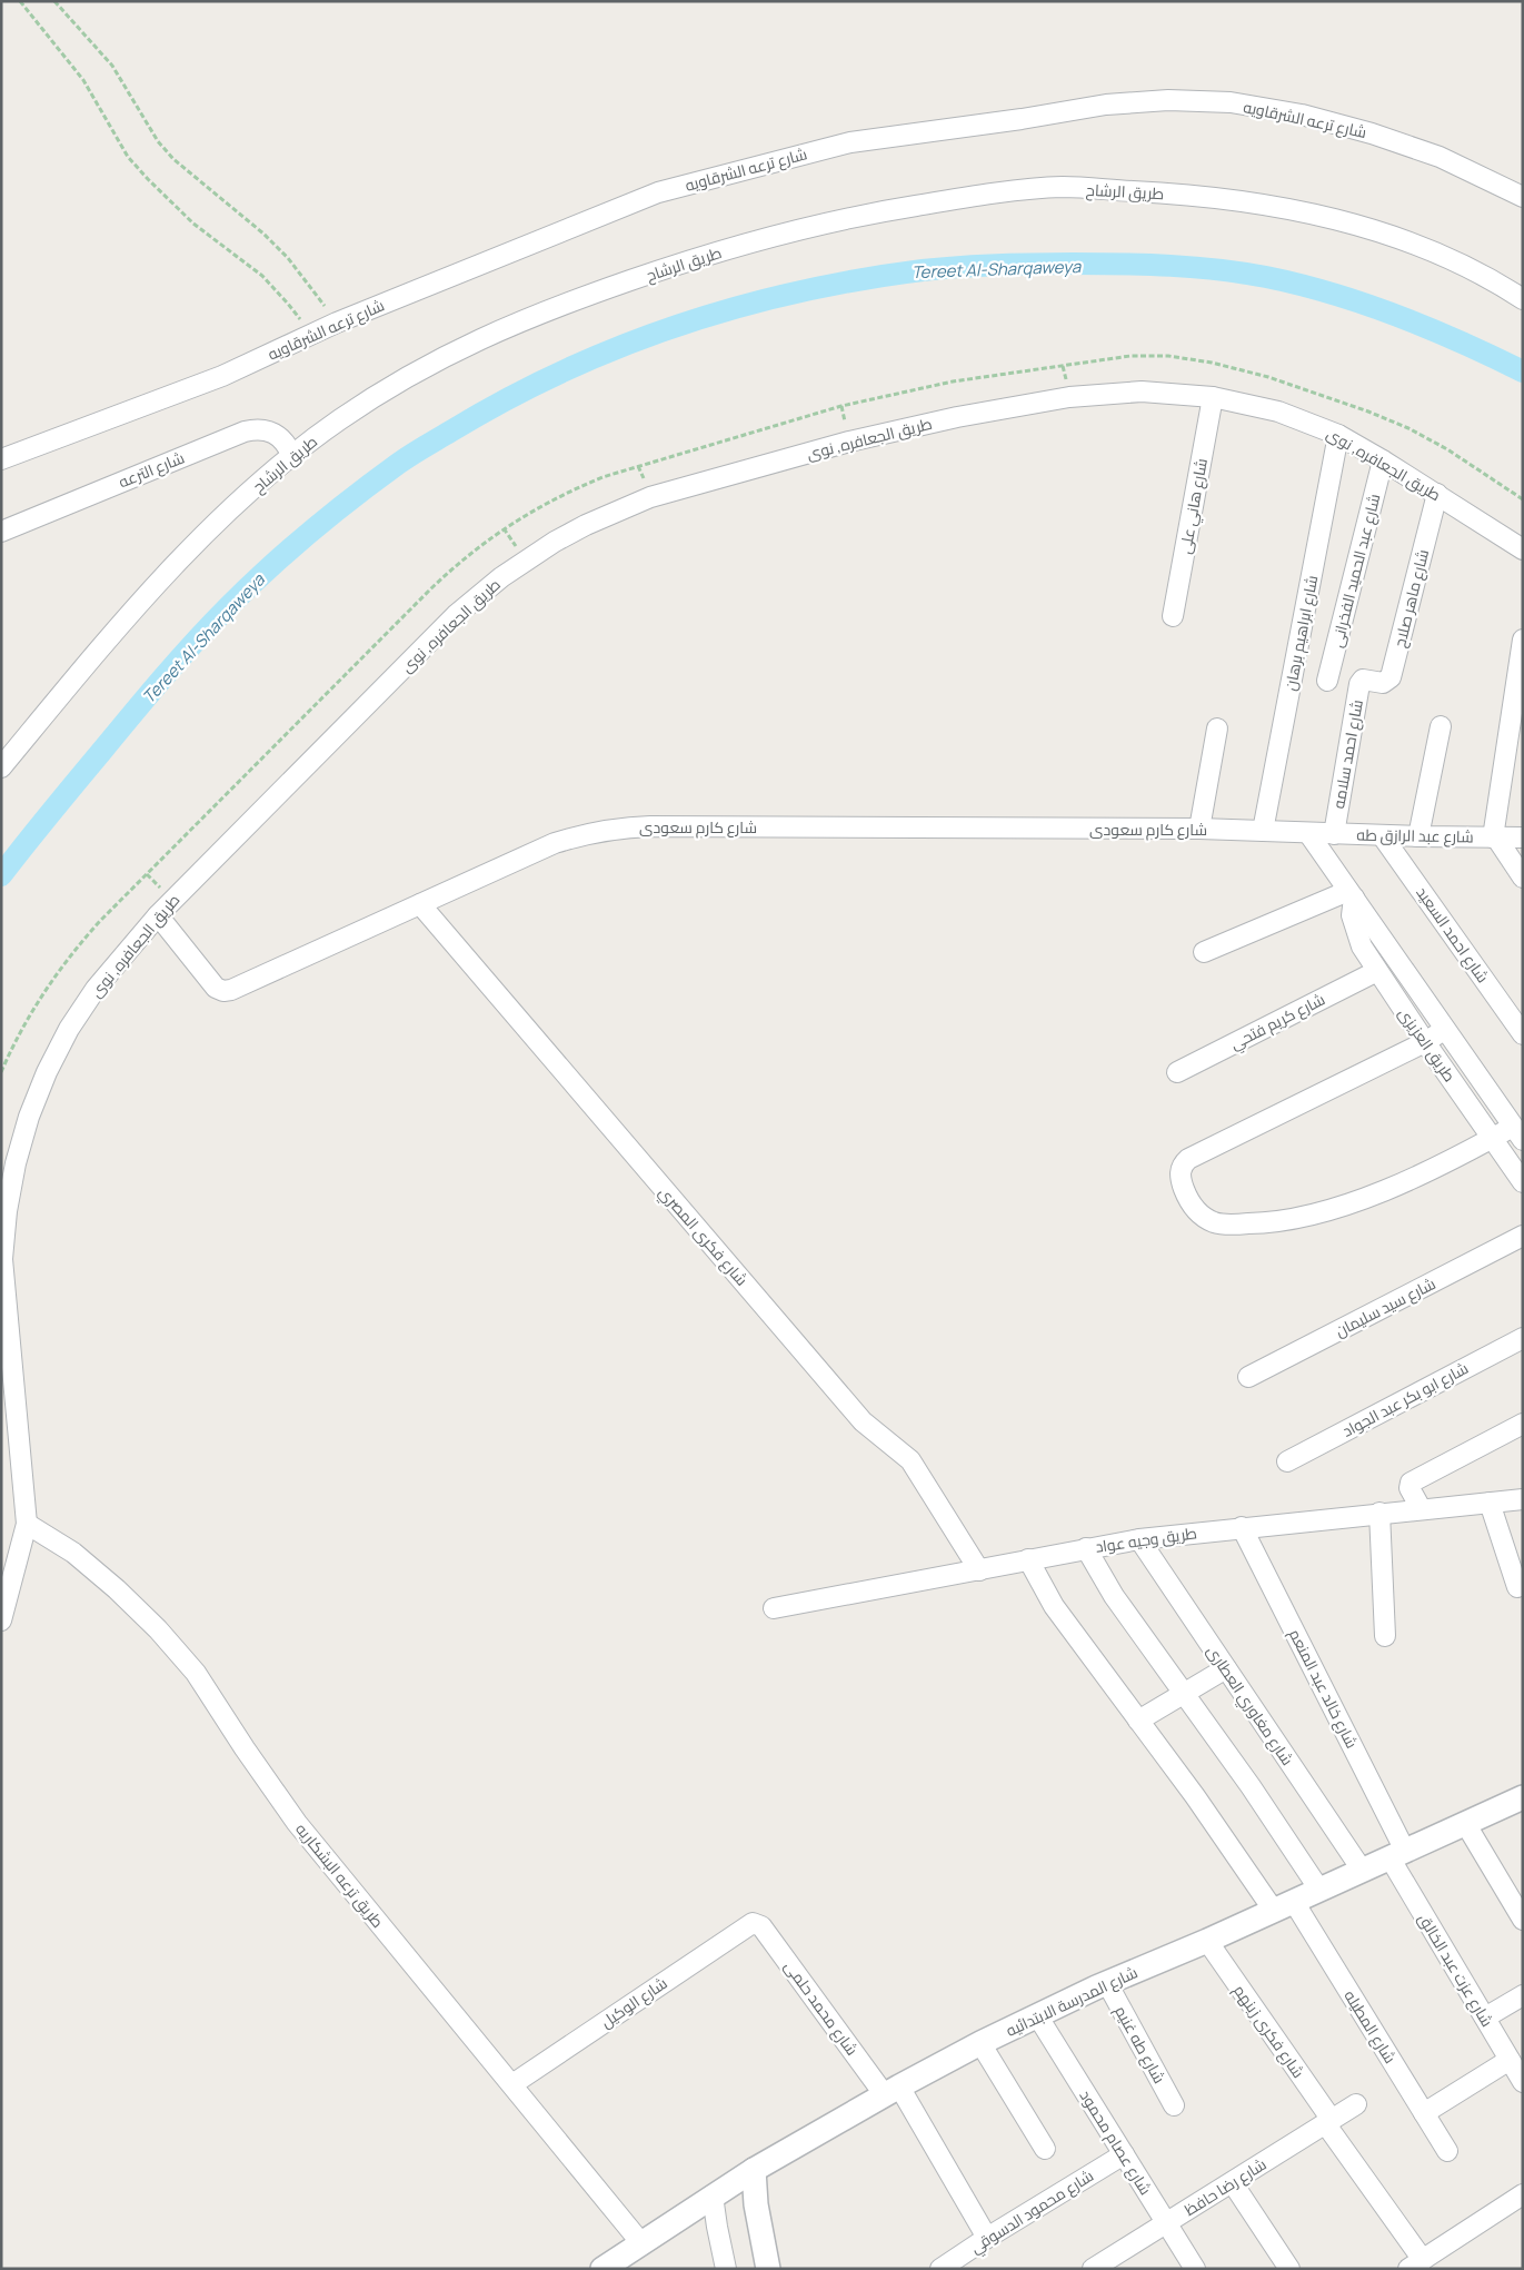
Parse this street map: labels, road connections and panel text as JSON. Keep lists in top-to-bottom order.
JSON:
{
  "streets": {
    "street": [
      "شارع ترعه الشرقاويه",
      "طريق الرشاح",
      "طريق الجعافره, نوى",
      "شارع الترعه",
      "شارع هاني على",
      "شارع عبد الحميد الفخرانى",
      "شارع ماهر صلاح",
      "شارع ابراهيم برهان",
      "شارع احمد سلامه",
      "شارع كارم سعودى",
      "شارع عبد الرازق طه",
      "شارع احمد السعيد",
      "شارع كريم فتحي",
      "طريق العزيزى",
      "شارع فكرى المصري",
      "شارع سيد سليمان",
      "شارع ابو بكر عبد الجواد",
      "طريق وجيه عواد",
      "شارع خالد عبد المنعم",
      "شارع مغاوري العطارى",
      "طريق ترعه البشكاريه",
      "شارع عزت عبد الخالق",
      "شارع المدرسة الابتدائيه",
      "شارع الوكيل",
      "شارع محمد حلمى",
      "شارع المطيله",
      "شارع فكرى زينهم",
      "شارع طه غنيم",
      "شارع عصام محمود",
      "شارع رضا حافظ",
      "شارع محمود الدسوقي"
    ]
  },
  "crossings": [
    ["طريق الرشاح", "شارع الترعه"],
    ["طريق الجعافره, نوى", "شارع هاني على"],
    ["طريق الجعافره, نوى", "شارع عبد الحميد الفخرانى"],
    ["طريق الجعافره, نوى", "شارع ماهر صلاح"],
    ["طريق الجعافره, نوى", "شارع ابراهيم برهان"],
    ["طريق الجعافره, نوى", "شارع كارم سعودى"],
    ["طريق الجعافره, نوى", "طريق ترعه البشكاريه"],
    ["شارع ماهر صلاح", "شارع احمد سلامه"],
    ["شارع ابراهيم برهان", "شارع كارم سعودى"],
    ["شارع احمد سلامه", "شارع عبد الرازق طه"],
    ["شارع كارم سعودى", "شارع عبد الرازق طه"],
    ["شارع كارم سعودى", "طريق العزيزى"],
    ["شارع كارم سعودى", "شارع فكرى المصري"],
    ["شارع عبد الرازق طه", "شارع احمد السعيد"],
    ["شارع عبد الرازق طه", "طريق العزيزى"],
    ["شارع كريم فتحي", "طريق العزيزى"],
    ["شارع فكرى المصري", "طريق وجيه عواد"],
    ["طريق وجيه عواد", "شارع خالد عبد المنعم"],
    ["طريق وجيه عواد", "شارع مغاوري العطارى"],
    ["طريق وجيه عواد", "شارع المطيله"],
    ["شارع خالد عبد المنعم", "شارع عزت عبد الخالق"],
    ["شارع خالد عبد المنعم", "شارع المدرسة الابتدائيه"],
    ["شارع مغاوري العطارى", "شارع المدرسة الابتدائيه"],
    ["طريق ترعه البشكاريه", "شارع المدرسة الابتدائيه"],
    ["طريق ترعه البشكاريه", "شارع الوكيل"],
    ["شارع عزت عبد الخالق", "شارع المدرسة الابتدائيه"],
    ["شارع المدرسة الابتدائيه", "شارع محمد حلمى"],
    ["شارع المدرسة الابتدائيه", "شارع المطيله"],
    ["شارع المدرسة الابتدائيه", "شارع فكرى زينهم"],
    ["شارع المدرسة الابتدائيه", "شارع طه غنيم"],
    ["شارع المدرسة الابتدائيه", "شارع عصام محمود"],
    ["شارع الوكيل", "شارع محمد حلمى"],
    ["شارع محمد حلمى", "شارع محمود الدسوقي"],
    ["شارع فكرى زينهم", "شارع رضا حافظ"],
    ["شارع عصام محمود", "شارع رضا حافظ"],
    ["شارع عصام محمود", "شارع محمود الدسوقي"]
  ],
  "water": ["Tereet Al-Sharqaweya"]
}
